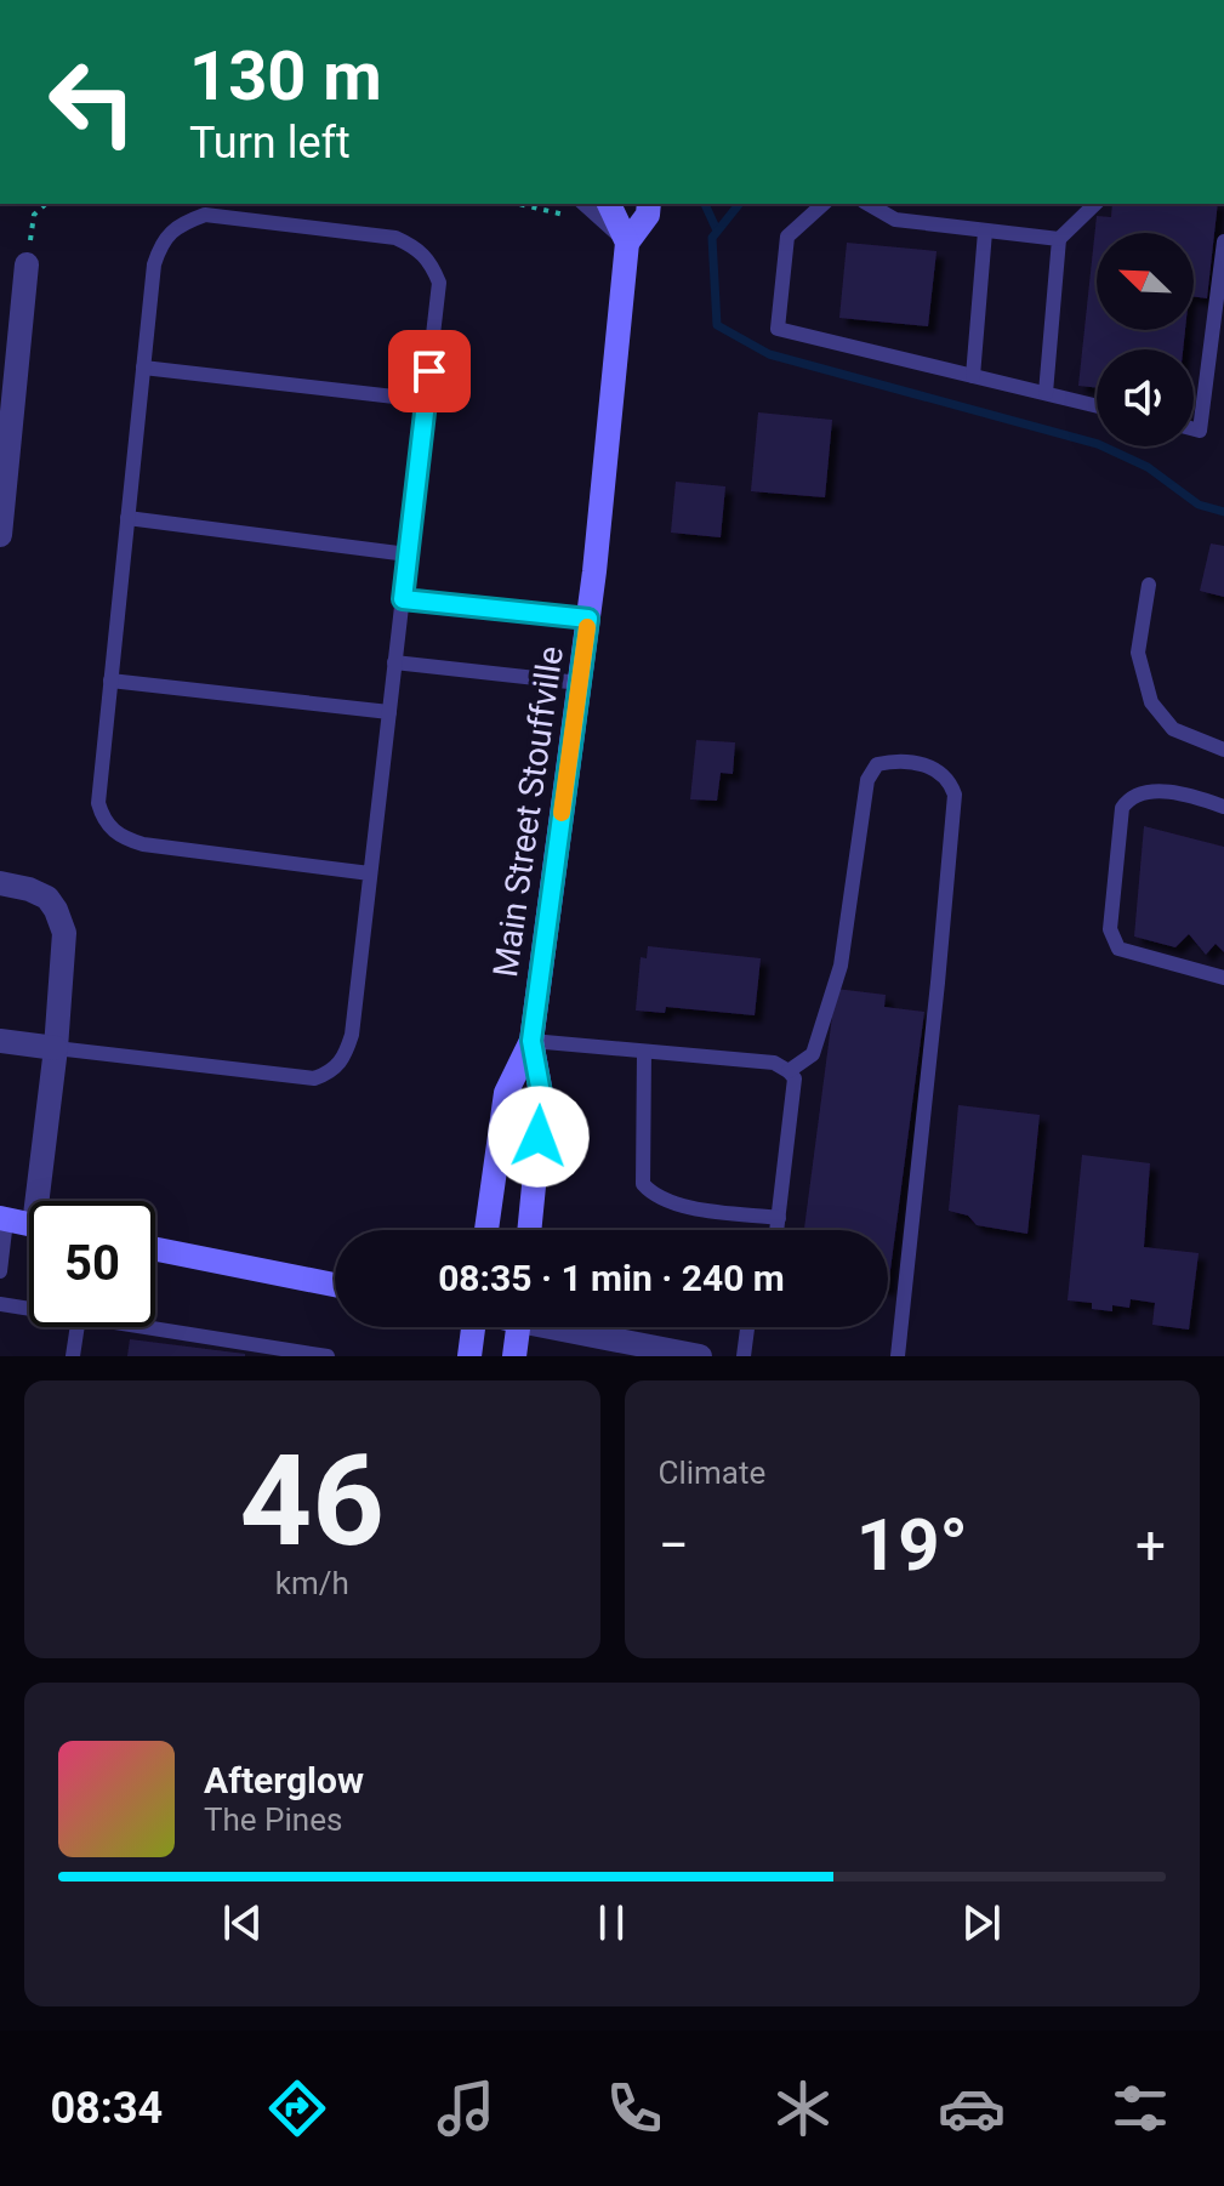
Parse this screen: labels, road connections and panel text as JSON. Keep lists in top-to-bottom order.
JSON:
{
  "streets": {
    "main road": ["Main Street Stouffville"]
  },
  "north": "top left",
  "page": {
    "turn": ["130 m", "Turn left"],
    "limit": "50",
    "trip": "08:35 · 1 min · 240 m",
    "tile": [
      ["46", "km/h"],
      "Climate"
    ],
    "heat": ["−", "19°", "+"],
    "song": ["Afterglow", "The Pines"],
    "tabs": "08:34"
  }
}
